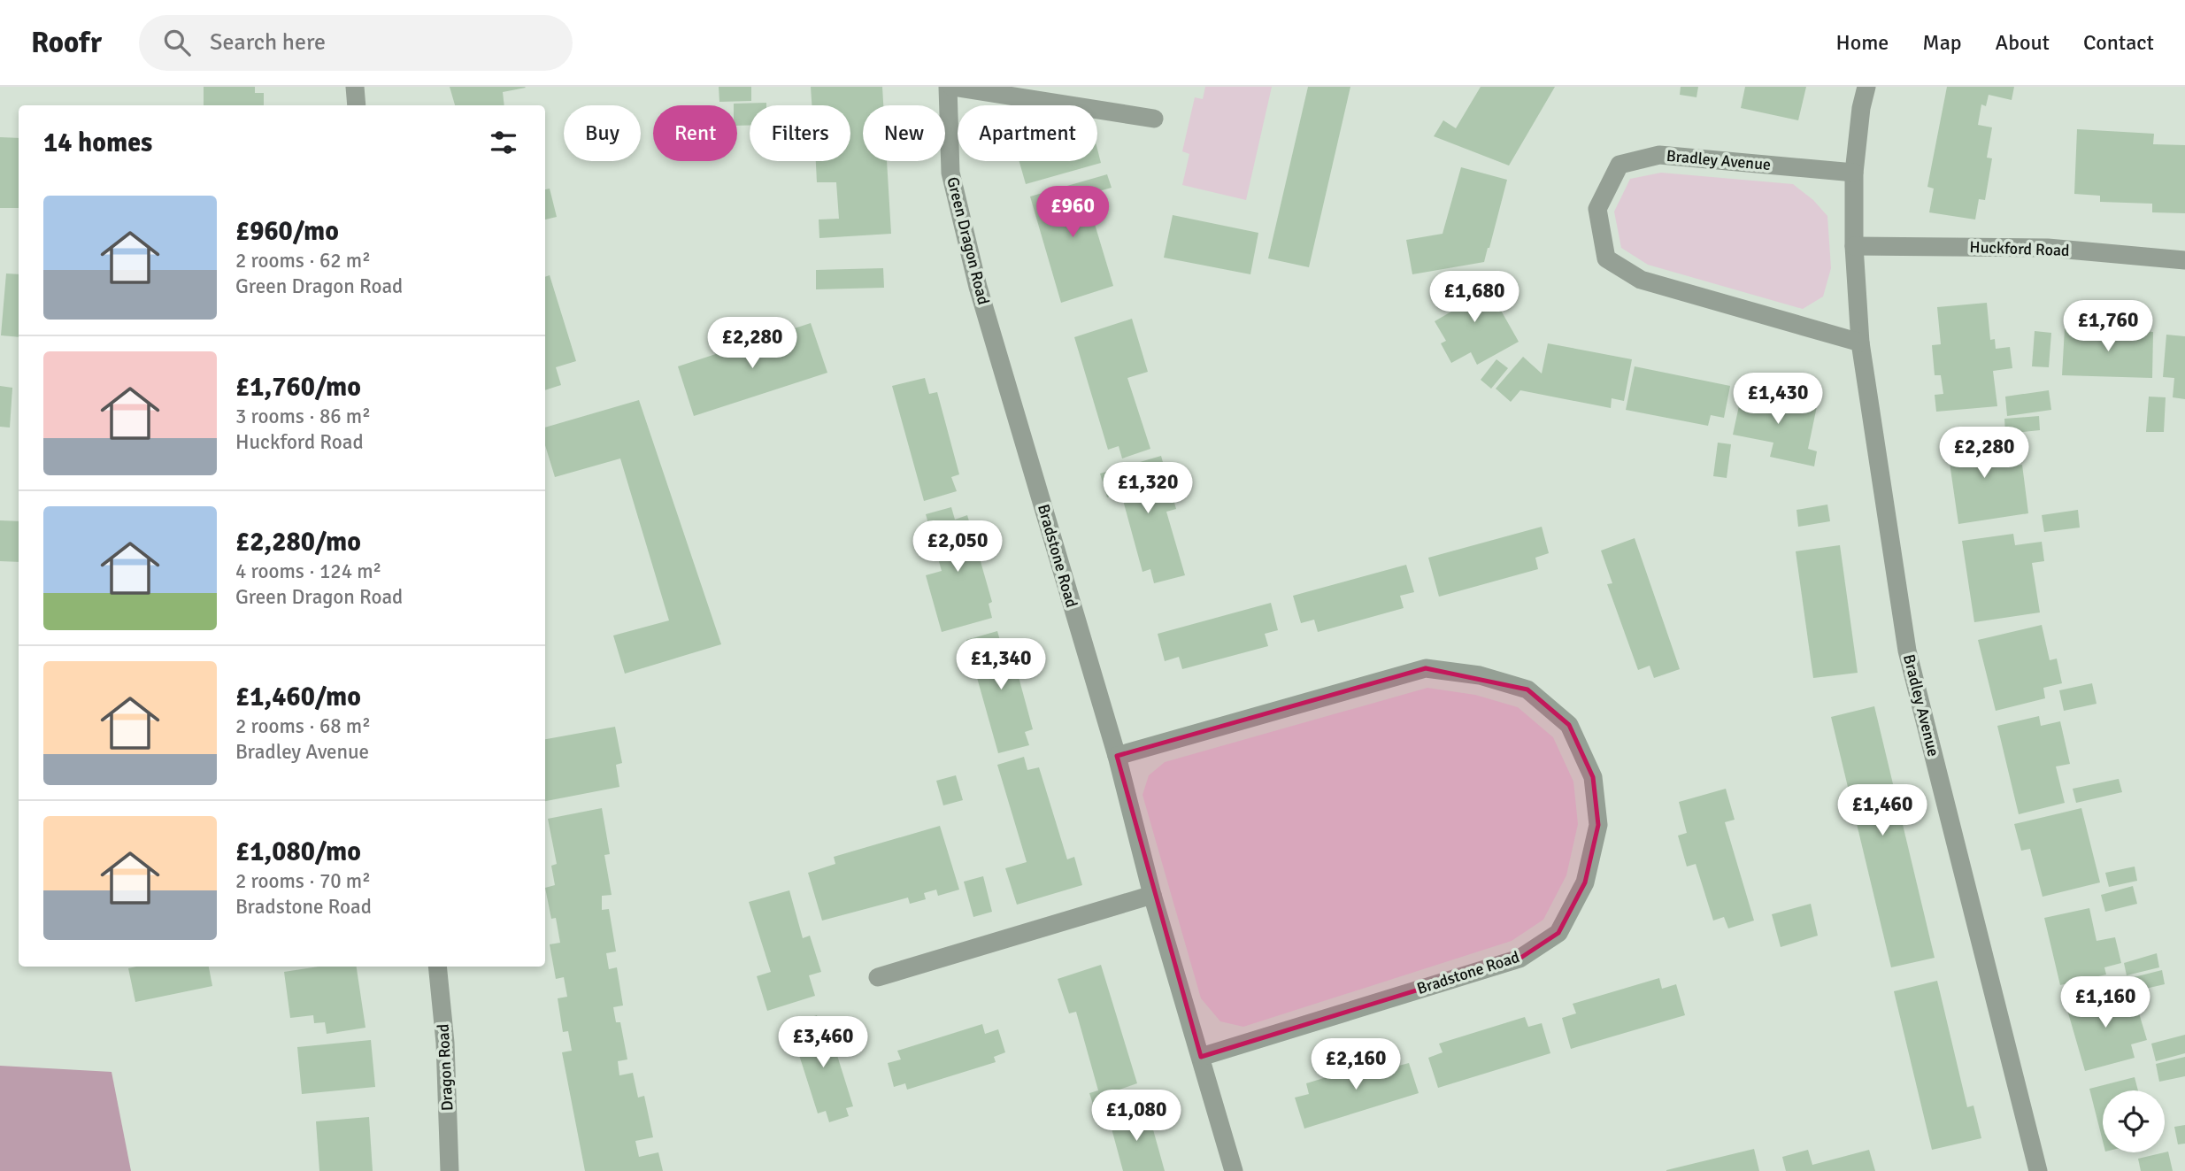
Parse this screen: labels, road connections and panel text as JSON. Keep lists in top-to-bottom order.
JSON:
{
  "streets": {
    "street": [
      "Bradley Avenue",
      "Green Dragon Road",
      "Huckford Road",
      "Bradstone Road",
      "Dragon Road"
    ]
  },
  "crossings": [
    ["Bradley Avenue", "Huckford Road"],
    ["Green Dragon Road", "Bradstone Road"]
  ],
  "page": {
    "header": "Roofr",
    "search": "Search here",
    "nav": [
      "Home",
      "Map",
      "About",
      "Contact"
    ],
    "chip": [
      "Buy",
      "Rent",
      "Filters",
      "New",
      "Apartment"
    ],
    "heading": "14 homes",
    "list": [
      {
        "name": "£960/mo",
        "note": "2 rooms · 62 m² · Green Dragon Road"
      },
      {
        "name": "£1,760/mo",
        "note": "3 rooms · 86 m² · Huckford Road"
      },
      {
        "name": "£2,280/mo",
        "note": "4 rooms · 124 m² · Green Dragon Road"
      },
      {
        "name": "£1,460/mo",
        "note": "2 rooms · 68 m² · Bradley Avenue"
      },
      {
        "name": "£1,080/mo",
        "note": "2 rooms · 70 m² · Bradstone Road"
      }
    ],
    "price": [
      "£960",
      "£1,680",
      "£1,760",
      "£2,280",
      "£1,430",
      "£2,280",
      "£1,320",
      "£2,050",
      "£1,340",
      "£1,460",
      "£1,160",
      "£3,460",
      "£2,160",
      "£1,080"
    ]
  }
}
